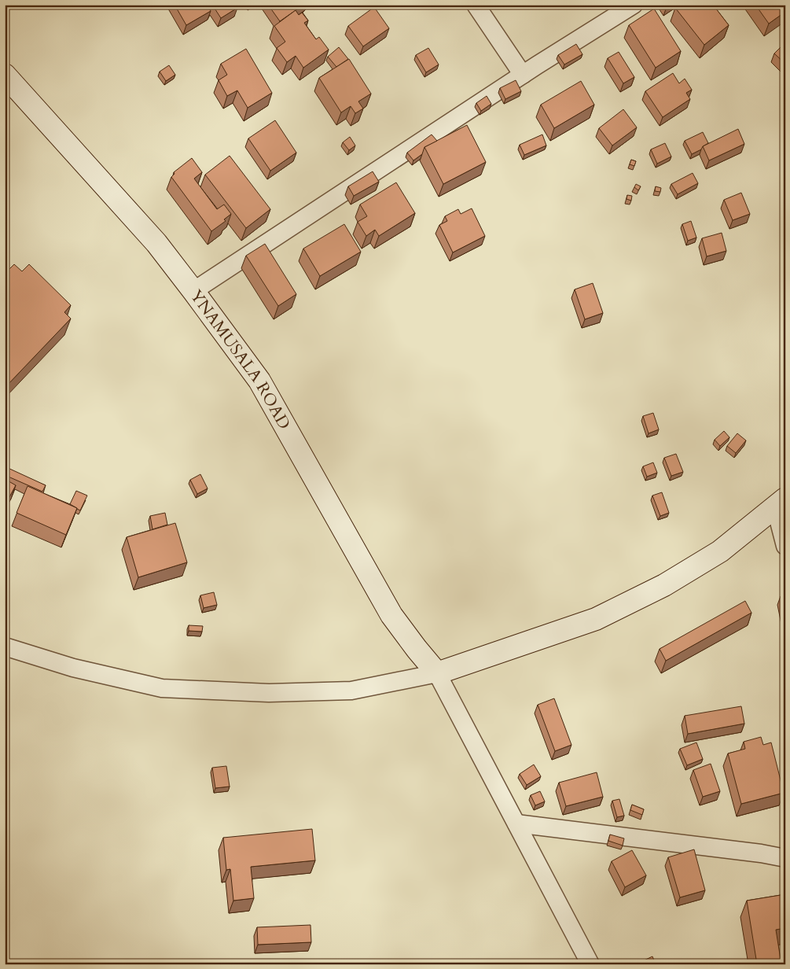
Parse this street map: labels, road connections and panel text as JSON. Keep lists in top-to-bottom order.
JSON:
{
  "streets": {
    "main road": ["YNAMUSALA ROAD"]
  }
}
